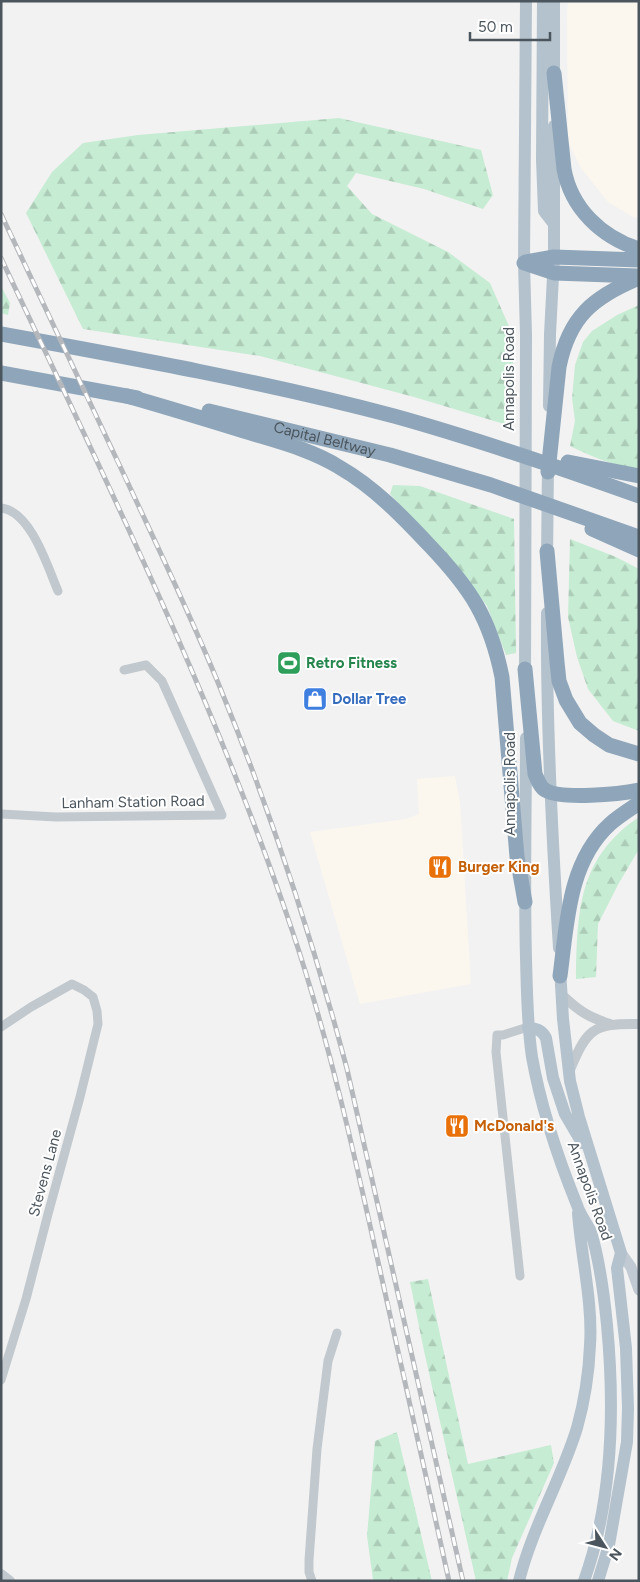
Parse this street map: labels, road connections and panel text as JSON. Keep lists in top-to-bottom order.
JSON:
{
  "streets": {
    "highway": ["Capital Beltway"],
    "main road": ["Annapolis Road"],
    "street": ["Lanham Station Road", "Stevens Lane"]
  },
  "places": {
    "sports": ["Retro Fitness"],
    "shop": ["Dollar Tree"],
    "restaurant": ["Burger King", "McDonald's"]
  },
  "scale_bar": "50 m",
  "north": "bottom right"
}
